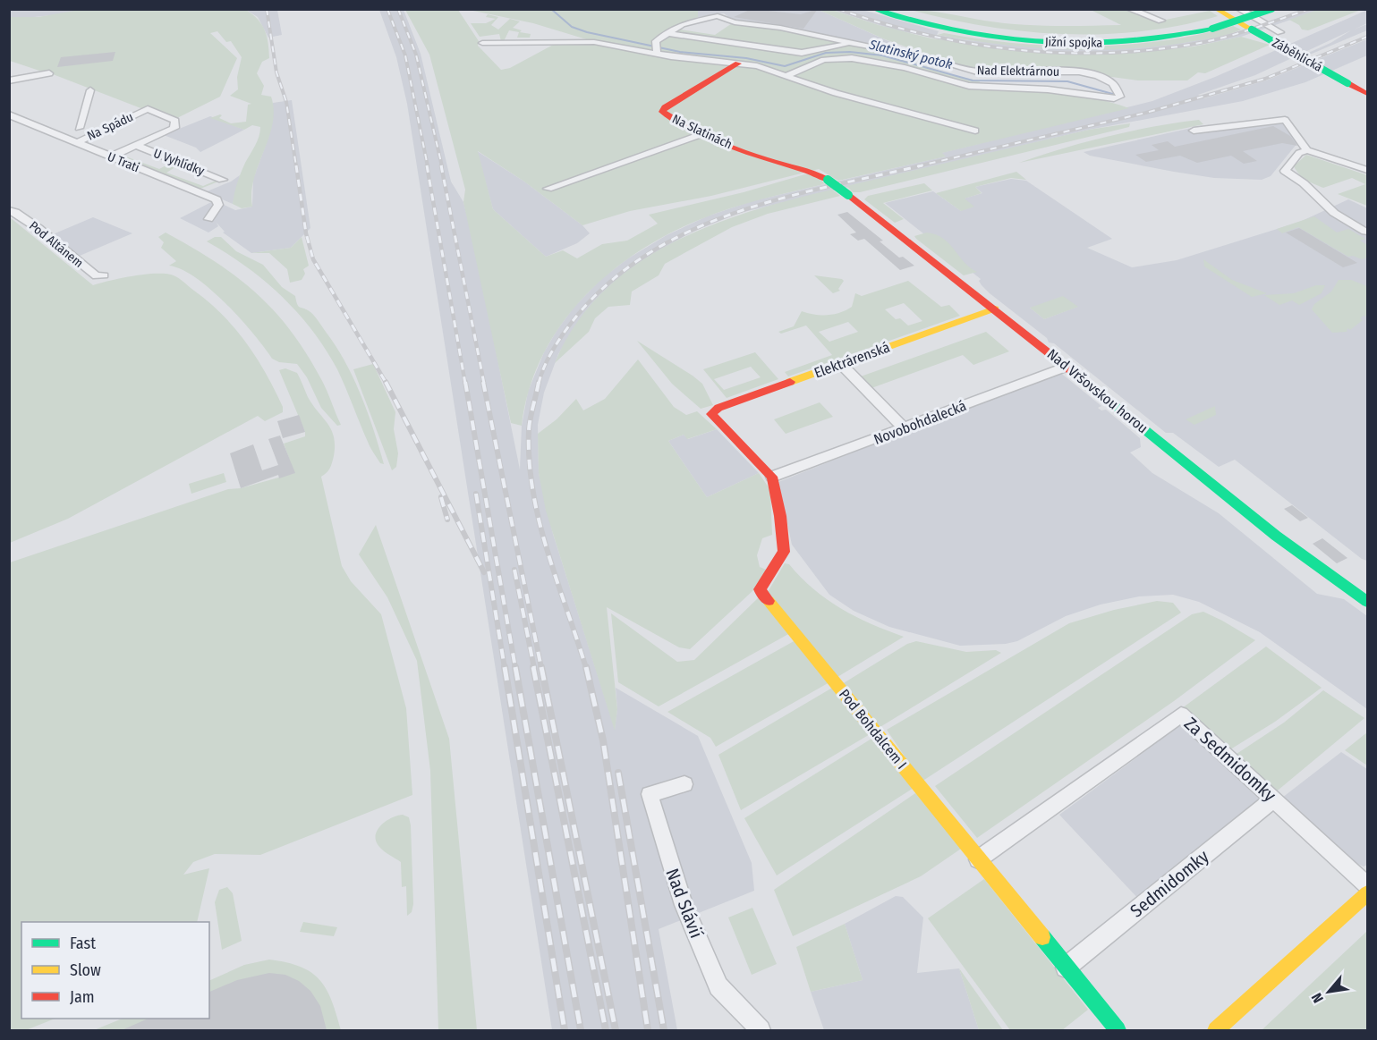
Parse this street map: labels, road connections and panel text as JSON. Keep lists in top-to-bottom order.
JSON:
{
  "streets": {
    "main road": [
      "Jižní spojka",
      "Záběhlická",
      "Na Slatinách",
      "Elektrárenská",
      "Nad Vršovskou horou",
      "Pod Bohdalcem I"
    ],
    "street": [
      "Nad Elektrárnou",
      "Na Spádu",
      "U Trati",
      "U Vyhlídky",
      "Pod Altánem",
      "Novobohdalecká",
      "Za Sedmidomky",
      "Sedmidomky",
      "Nad Slávií"
    ]
  },
  "crossings": [
    ["Na Spádu", "U Trati"],
    ["Na Spádu", "U Vyhlídky"],
    ["Na Slatinách", "Nad Vršovskou horou"],
    ["Elektrárenská", "Nad Vršovskou horou"],
    ["Elektrárenská", "Novobohdalecká"],
    ["Elektrárenská", "Pod Bohdalcem I"],
    ["Nad Vršovskou horou", "Novobohdalecká"],
    ["Novobohdalecká", "Pod Bohdalcem I"],
    ["Pod Bohdalcem I", "Za Sedmidomky"],
    ["Pod Bohdalcem I", "Sedmidomky"],
    ["Za Sedmidomky", "Sedmidomky"]
  ],
  "water": ["Slatinský potok"],
  "legend": ["Fast", "Slow", "Jam"],
  "north": "bottom left"
}
